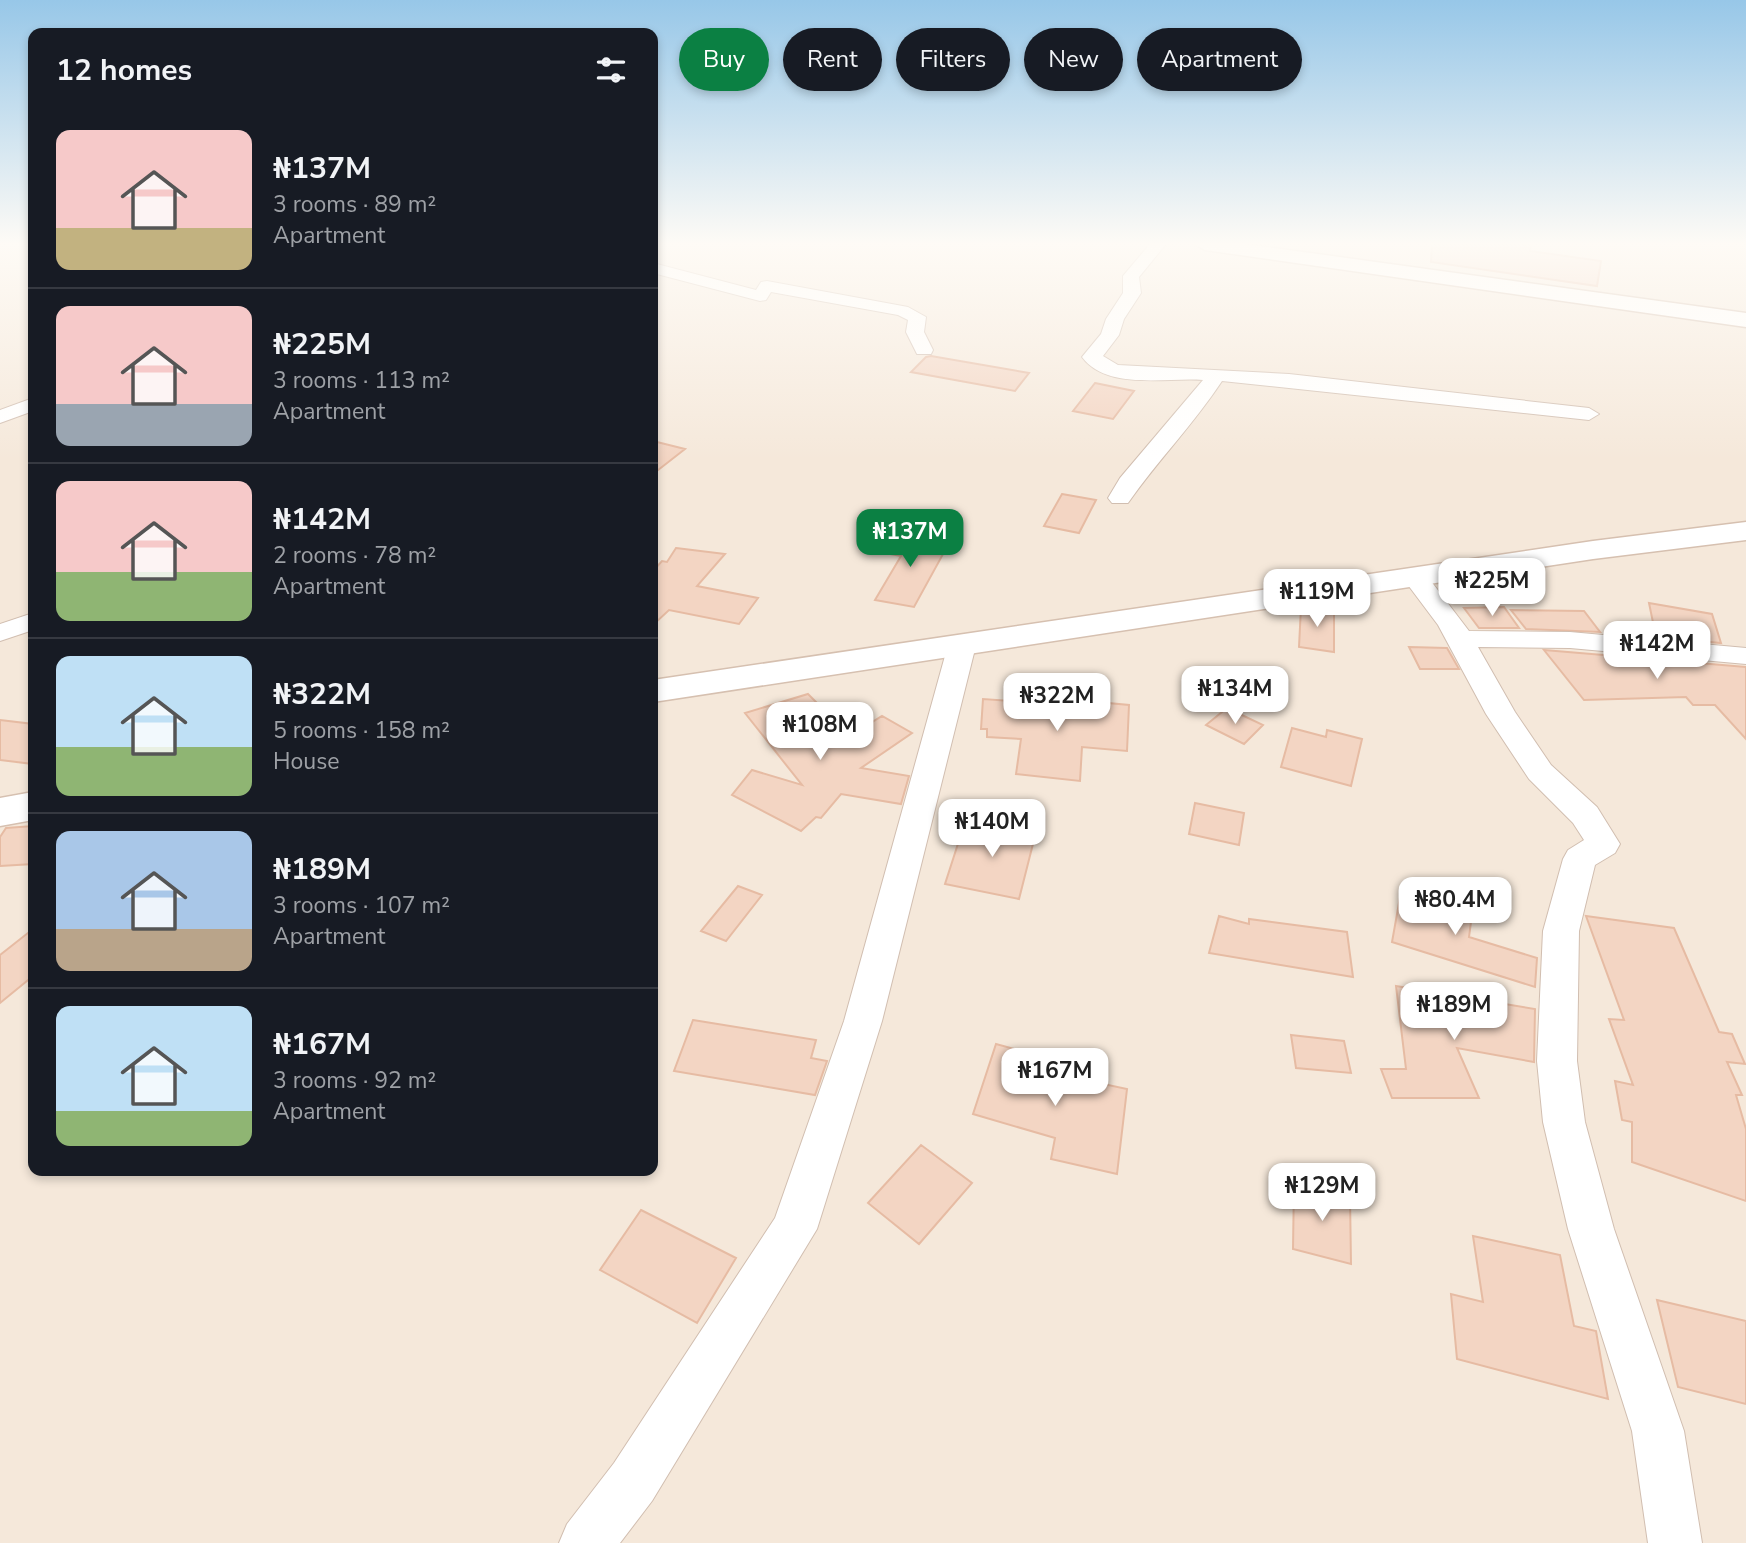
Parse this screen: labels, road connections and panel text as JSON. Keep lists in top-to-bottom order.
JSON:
{
  "page": {
    "chip": [
      "Buy",
      "Rent",
      "Filters",
      "New",
      "Apartment"
    ],
    "heading": "12 homes",
    "list": [
      {
        "name": "₦137M",
        "note": "3 rooms · 89 m² · Apartment"
      },
      {
        "name": "₦225M",
        "note": "3 rooms · 113 m² · Apartment"
      },
      {
        "name": "₦142M",
        "note": "2 rooms · 78 m² · Apartment"
      },
      {
        "name": "₦322M",
        "note": "5 rooms · 158 m² · House"
      },
      {
        "name": "₦189M",
        "note": "3 rooms · 107 m² · Apartment"
      },
      {
        "name": "₦167M",
        "note": "3 rooms · 92 m² · Apartment"
      }
    ],
    "price": [
      "₦137M",
      "₦225M",
      "₦119M",
      "₦142M",
      "₦134M",
      "₦322M",
      "₦108M",
      "₦140M",
      "₦80.4M",
      "₦189M",
      "₦167M",
      "₦129M"
    ]
  }
}
